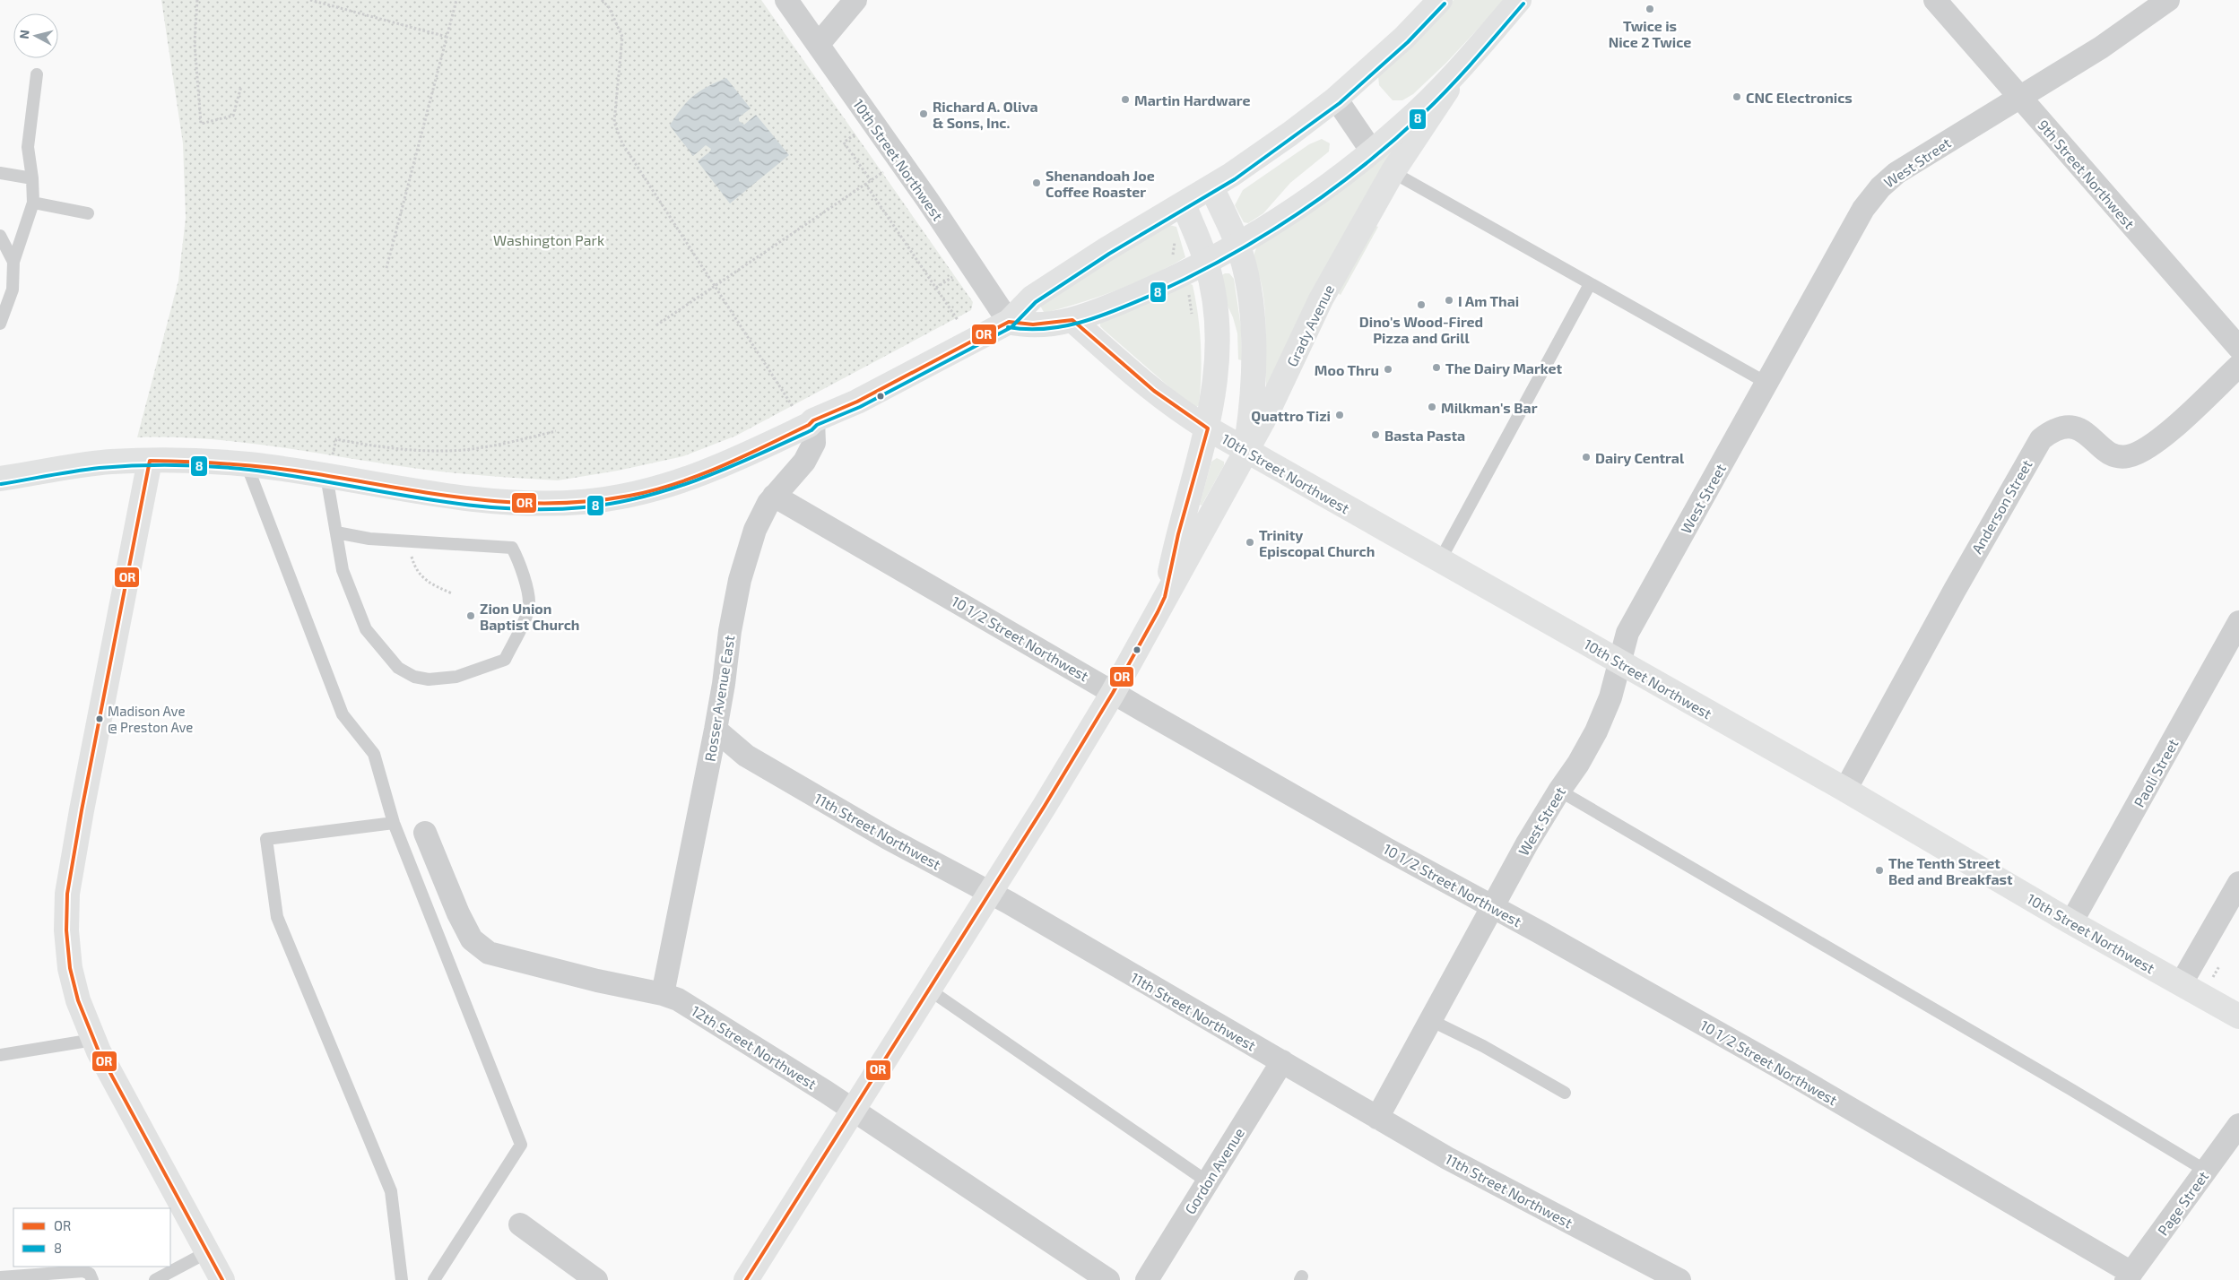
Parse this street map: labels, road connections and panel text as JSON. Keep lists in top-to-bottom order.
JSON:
{
  "streets": {
    "main road": ["10th Street Northwest", "Grady Avenue"],
    "street": [
      "West Street",
      "9th Street Northwest",
      "Anderson Street",
      "10 1/2 Street Northwest",
      "Rosser Avenue East",
      "Paoli Street",
      "11th Street Northwest",
      "12th Street Northwest",
      "Gordon Avenue",
      "Page Street"
    ]
  },
  "crossings": [
    ["10th Street Northwest", "West Street"],
    ["10th Street Northwest", "Grady Avenue"],
    ["10th Street Northwest", "Anderson Street"],
    ["10th Street Northwest", "Paoli Street"],
    ["West Street", "9th Street Northwest"],
    ["West Street", "10 1/2 Street Northwest"],
    ["West Street", "11th Street Northwest"],
    ["Grady Avenue", "10 1/2 Street Northwest"],
    ["Grady Avenue", "11th Street Northwest"],
    ["Grady Avenue", "12th Street Northwest"],
    ["10 1/2 Street Northwest", "Rosser Avenue East"],
    ["10 1/2 Street Northwest", "Page Street"],
    ["Rosser Avenue East", "11th Street Northwest"],
    ["Rosser Avenue East", "12th Street Northwest"],
    ["11th Street Northwest", "Gordon Avenue"]
  ],
  "parks": ["Washington Park"],
  "places": [
    "Twice is Nice 2 Twice",
    "CNC Electronics",
    "Martin Hardware",
    "Richard A. Oliva & Sons, Inc.",
    "Shenandoah Joe Coffee Roaster",
    "I Am Thai",
    "Dino's Wood-Fired Pizza and Grill",
    "The Dairy Market",
    "Moo Thru",
    "Milkman's Bar",
    "Quattro Tizi",
    "Basta Pasta",
    "Dairy Central",
    "Trinity Episcopal Church",
    "Zion Union Baptist Church",
    "Madison Ave @ Preston Ave",
    "The Tenth Street Bed and Breakfast"
  ],
  "lines": ["transit line 8", "transit line OR"],
  "legend": ["OR", "8"],
  "north": "left"
}
